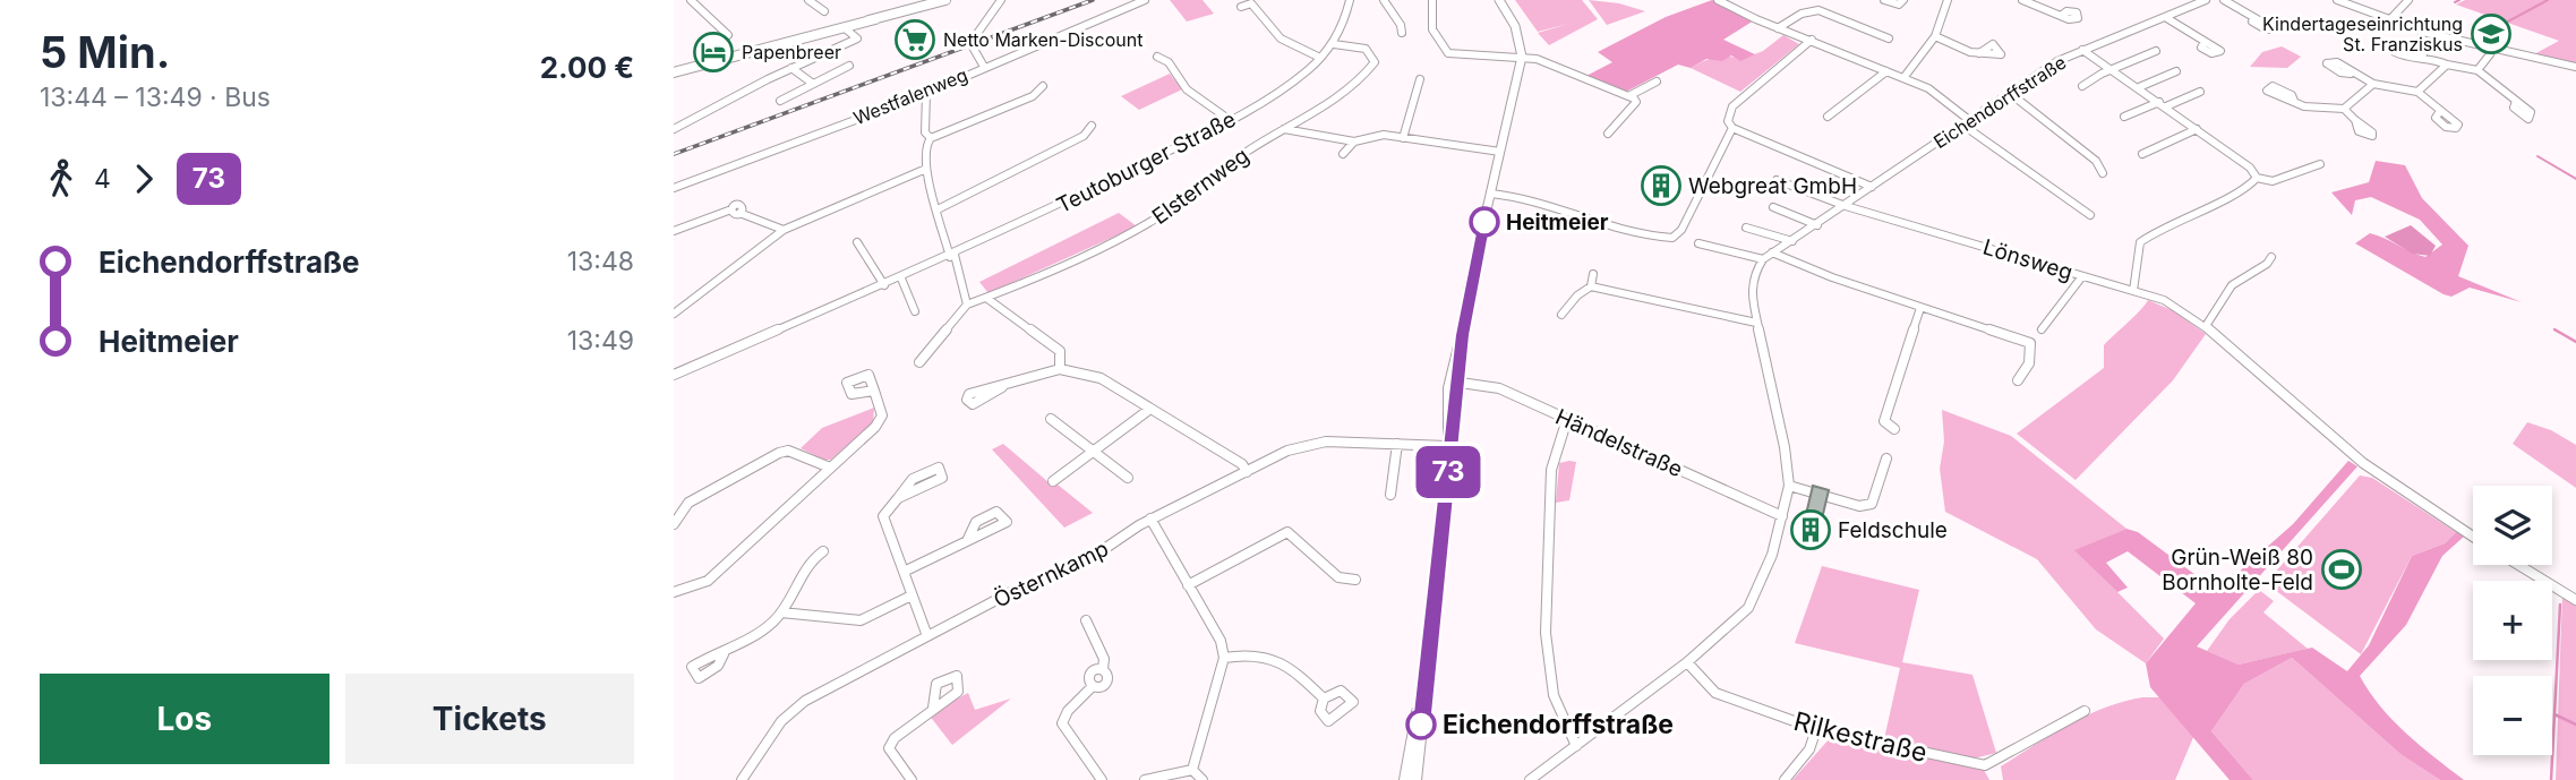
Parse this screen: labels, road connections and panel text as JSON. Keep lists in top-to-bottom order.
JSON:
{
  "streets": {
    "street": [
      "Westfalenweg",
      "Eichendorffstraße",
      "Teutoburger Straße",
      "Elsternweg",
      "Lönsweg",
      "Händelstraße",
      "Östernkamp",
      "Rilkestraße"
    ]
  },
  "crossings": [
    ["Eichendorffstraße", "Lönsweg"],
    ["Teutoburger Straße", "Elsternweg"]
  ],
  "places": {
    "school or university": ["Kindertageseinrichtung St. Franziskus"],
    "supermarket": ["Netto Marken-Discount"],
    "hotel": ["Papenbreer"],
    "building": ["Webgreat GmbH", "Feldschule"],
    "other": ["Heitmeier", "Eichendorffstraße"],
    "sports": ["Grün-Weiß 80 Bornholte-Feld"]
  },
  "lines": ["bus line 73"],
  "page": {
    "heading": ["5 Min.", "13:44 – 13:49 · Bus", "2.00 €"],
    "on_map": "73",
    "legs": ["4", "73"],
    "list": [
      {
        "name": "Eichendorffstraße",
        "value": "13:48"
      },
      {
        "name": "Heitmeier",
        "value": "13:49"
      }
    ],
    "map_buttons": ["+", "−"],
    "buttons": ["Los", "Tickets"]
  }
}
